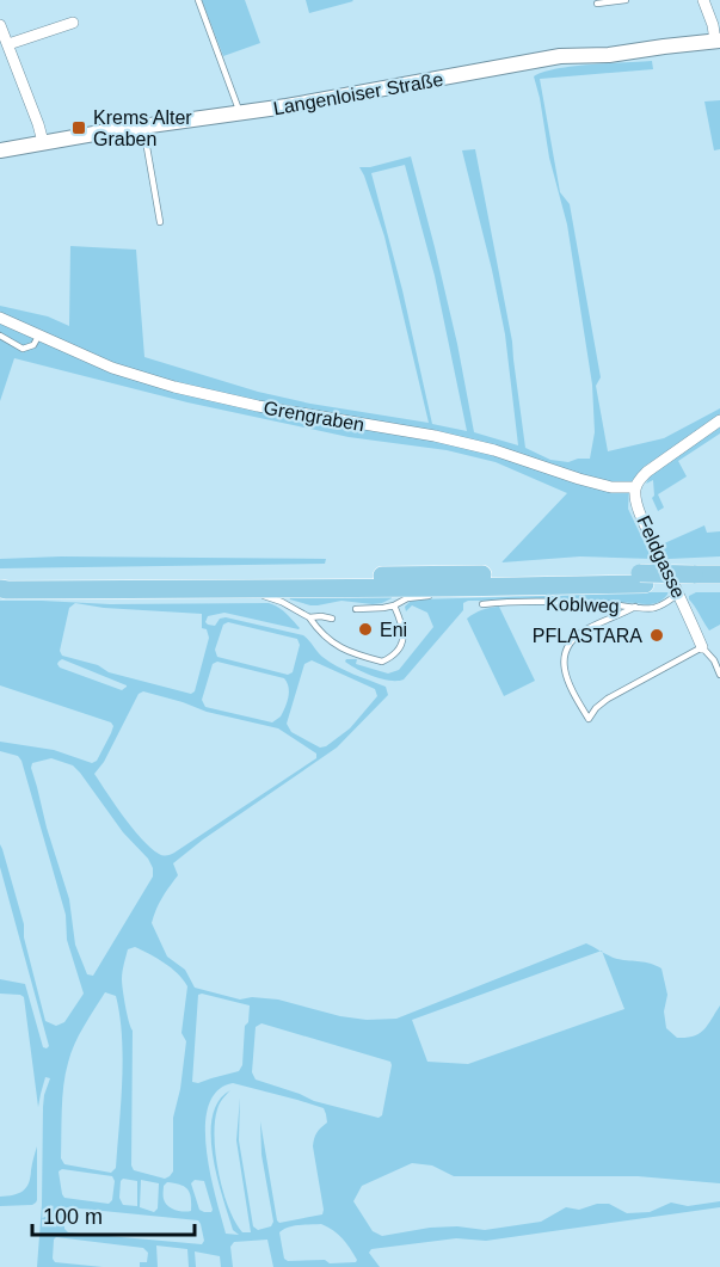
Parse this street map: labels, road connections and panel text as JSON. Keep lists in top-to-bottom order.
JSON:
{
  "streets": {
    "street": ["Langenloiser Straße", "Grengraben", "Feldgasse"],
    "lane": ["Koblweg"]
  },
  "crossings": [
    ["Grengraben", "Feldgasse"],
    ["Feldgasse", "Koblweg"]
  ],
  "places": {
    "transit": ["Krems Alter Graben"],
    "other": ["Eni", "PFLASTARA"]
  },
  "scale_bar": "100 m"
}
